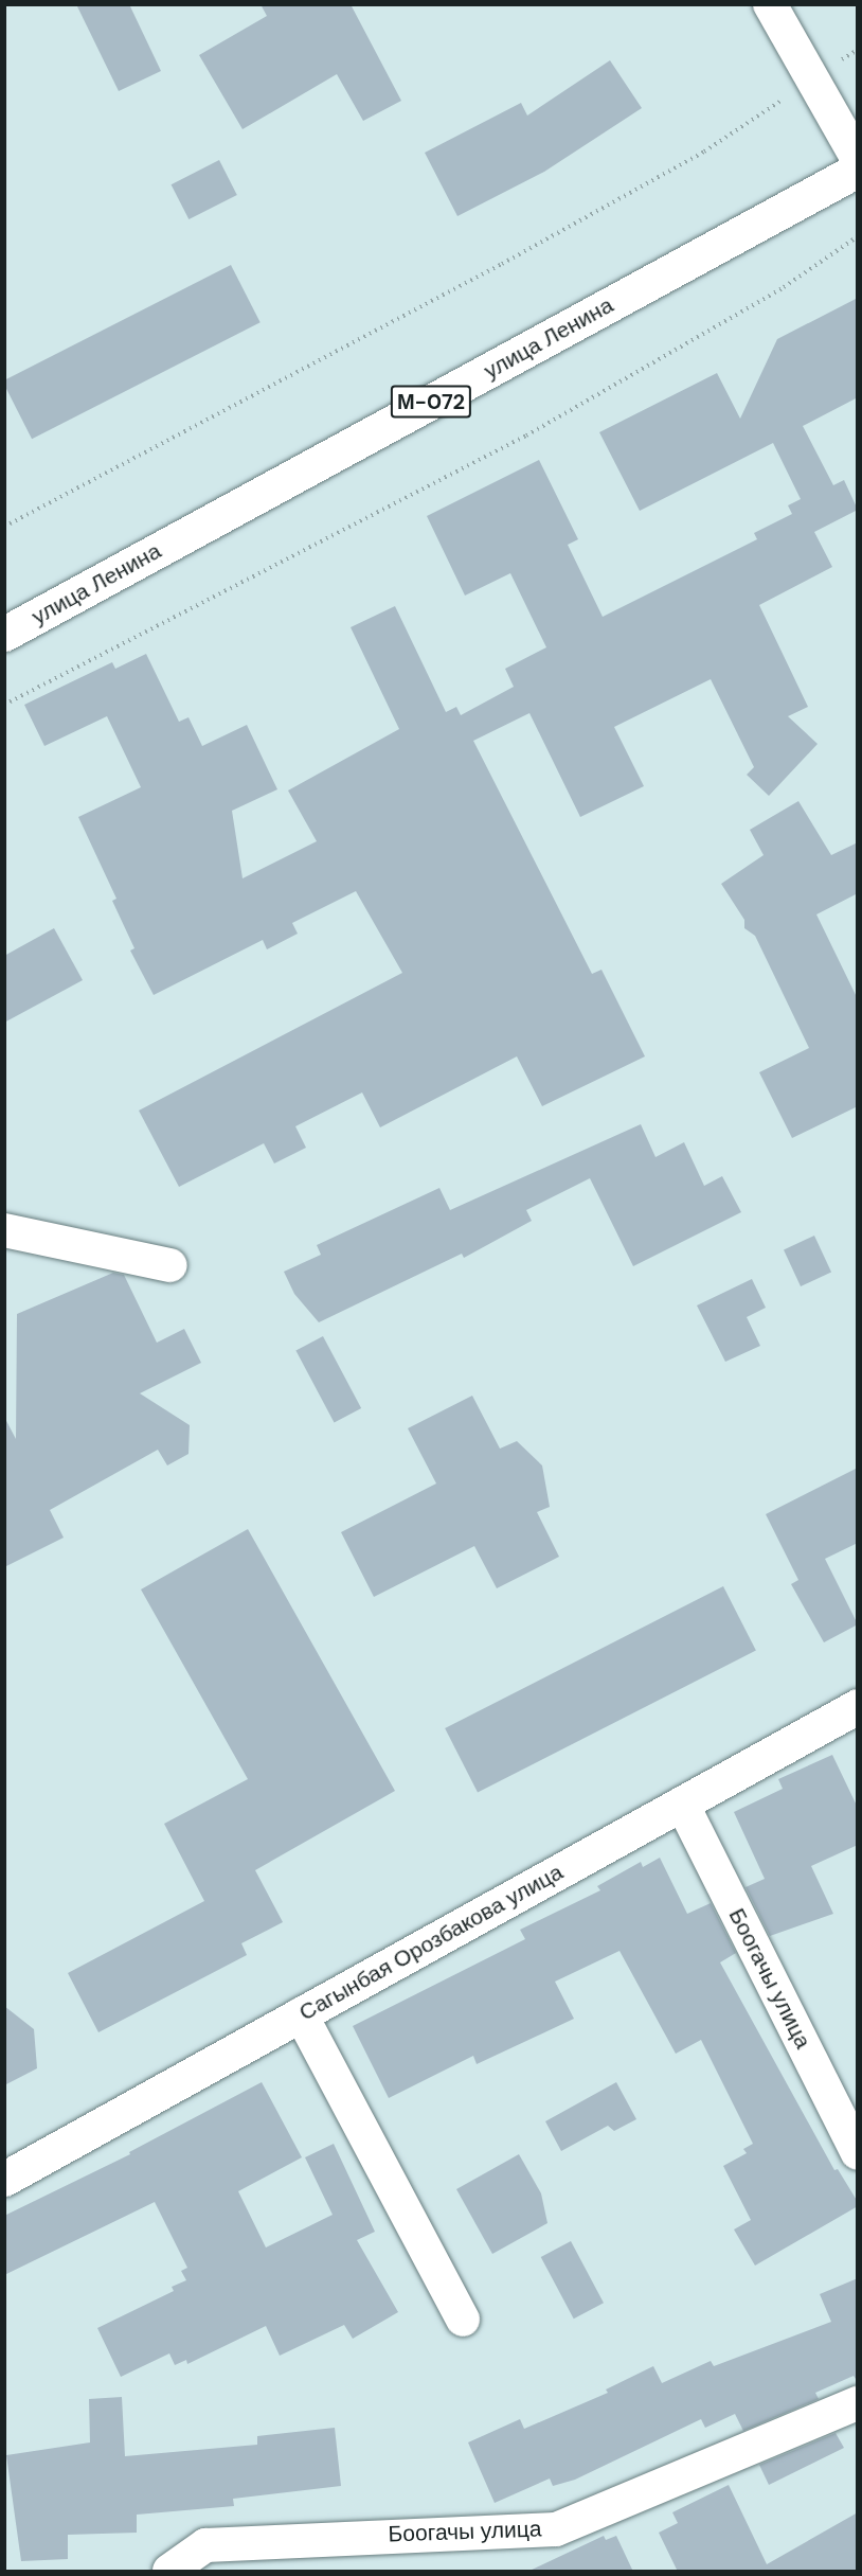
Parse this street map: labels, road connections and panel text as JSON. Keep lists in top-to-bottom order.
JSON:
{
  "streets": {
    "street": [
      "улица Ленина",
      "М-072",
      "Сагынбая Орозбакова улица",
      "Боогачы улица"
    ]
  },
  "crossings": [
    ["Сагынбая Орозбакова улица", "Боогачы улица"]
  ]
}
